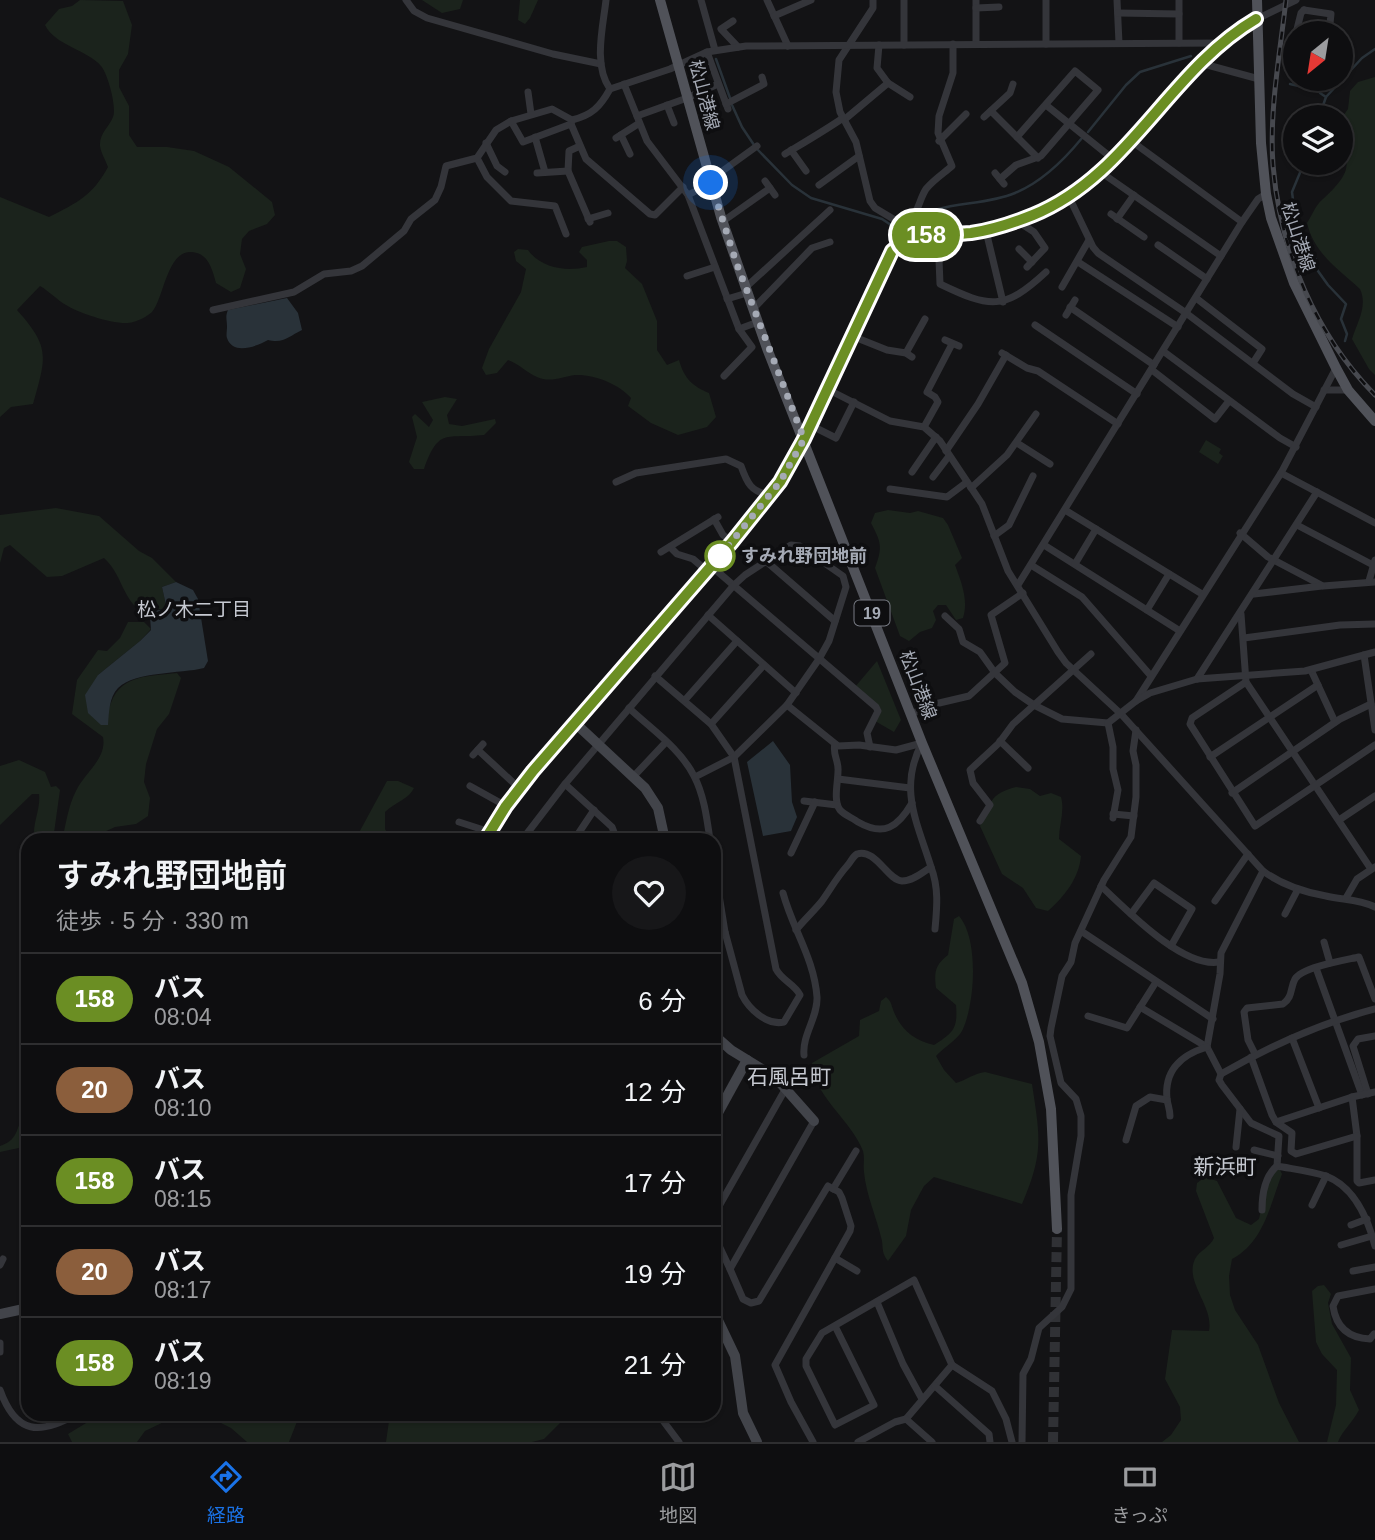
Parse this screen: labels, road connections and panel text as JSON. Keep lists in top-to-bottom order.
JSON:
{
  "streets": {
    "main road": ["松山港線", "19"]
  },
  "districts": ["松ノ木二丁目", "石風呂町", "新浜町"],
  "places": ["すみれ野団地前"],
  "lines": ["bus line 158"],
  "north": "bottom left",
  "page": {
    "on_map": "158",
    "heading": ["すみれ野団地前", "徒歩 · 5 分 · 330 m"],
    "list": [
      {
        "mark": "158",
        "name": "バス",
        "note": "08:04",
        "value": "6 分"
      },
      {
        "mark": "20",
        "name": "バス",
        "note": "08:10",
        "value": "12 分"
      },
      {
        "mark": "158",
        "name": "バス",
        "note": "08:15",
        "value": "17 分"
      },
      {
        "mark": "20",
        "name": "バス",
        "note": "08:17",
        "value": "19 分"
      },
      {
        "mark": "158",
        "name": "バス",
        "note": "08:19",
        "value": "21 分"
      }
    ],
    "tabs": ["経路", "地図", "きっぷ"]
  }
}
